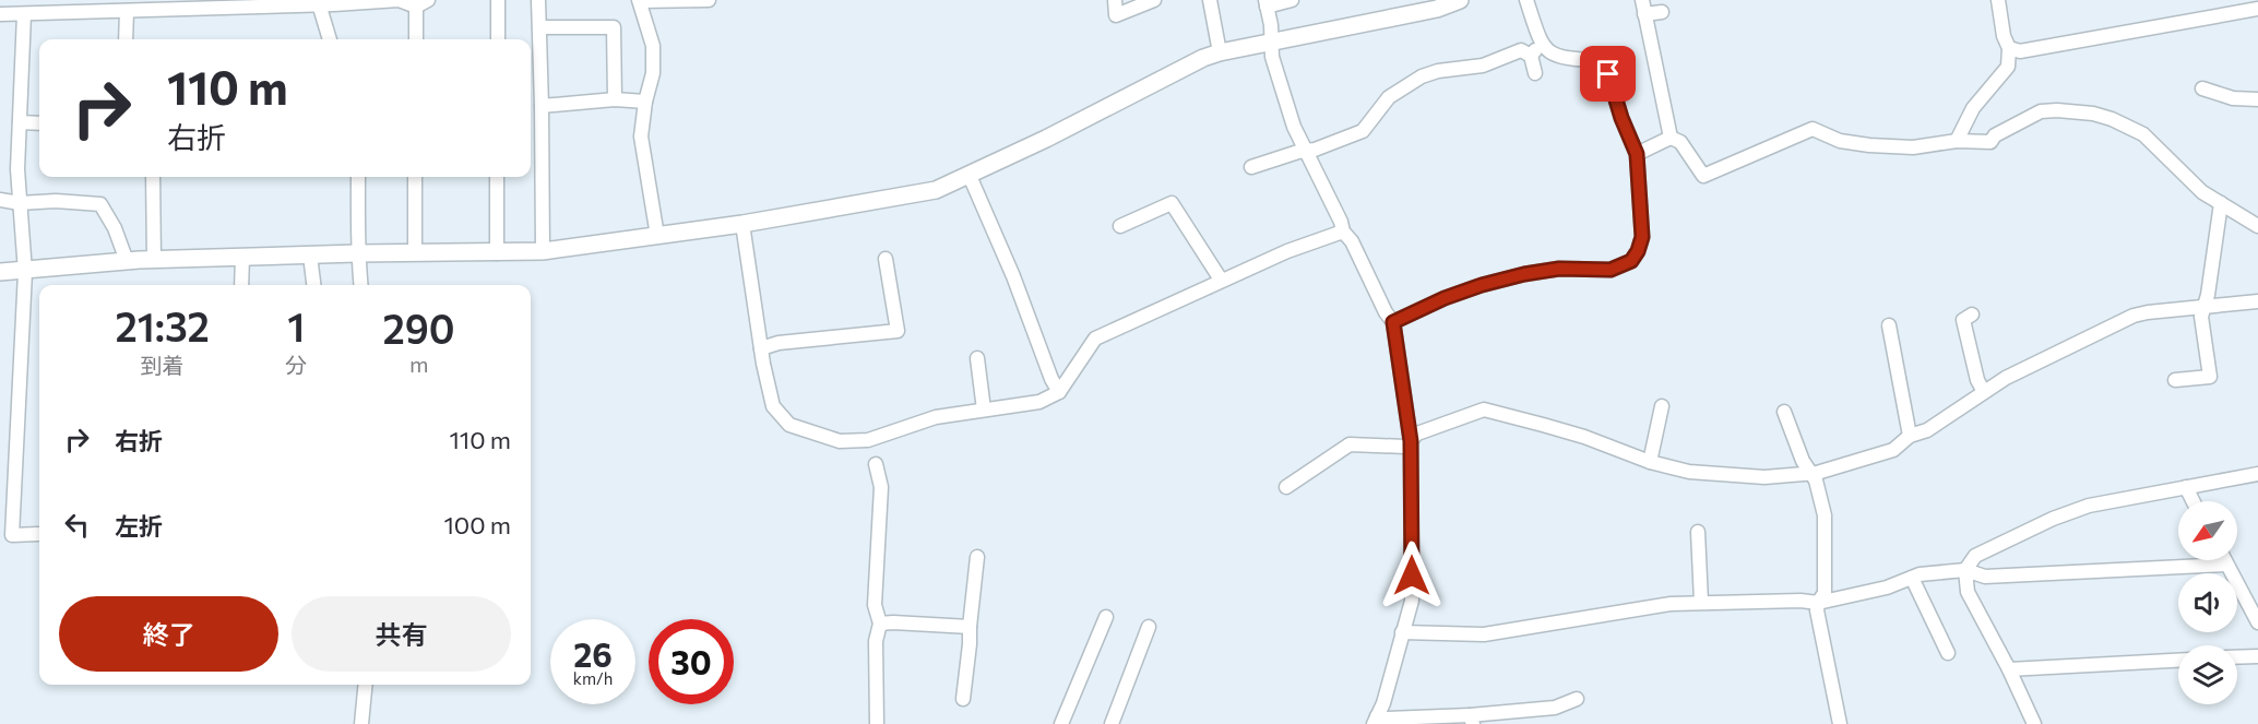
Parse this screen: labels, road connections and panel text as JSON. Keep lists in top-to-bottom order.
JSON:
{
  "north": "bottom left",
  "page": {
    "turn": ["110 m", "右折"],
    "eta": [
      "21:32",
      "到着",
      "1",
      "分",
      "290",
      "m"
    ],
    "list": [
      {
        "name": "右折",
        "value": "110 m"
      },
      {
        "name": "左折",
        "value": "100 m"
      }
    ],
    "buttons": ["終了", "共有"],
    "speed": "26 km/h",
    "limit": "30"
  }
}
